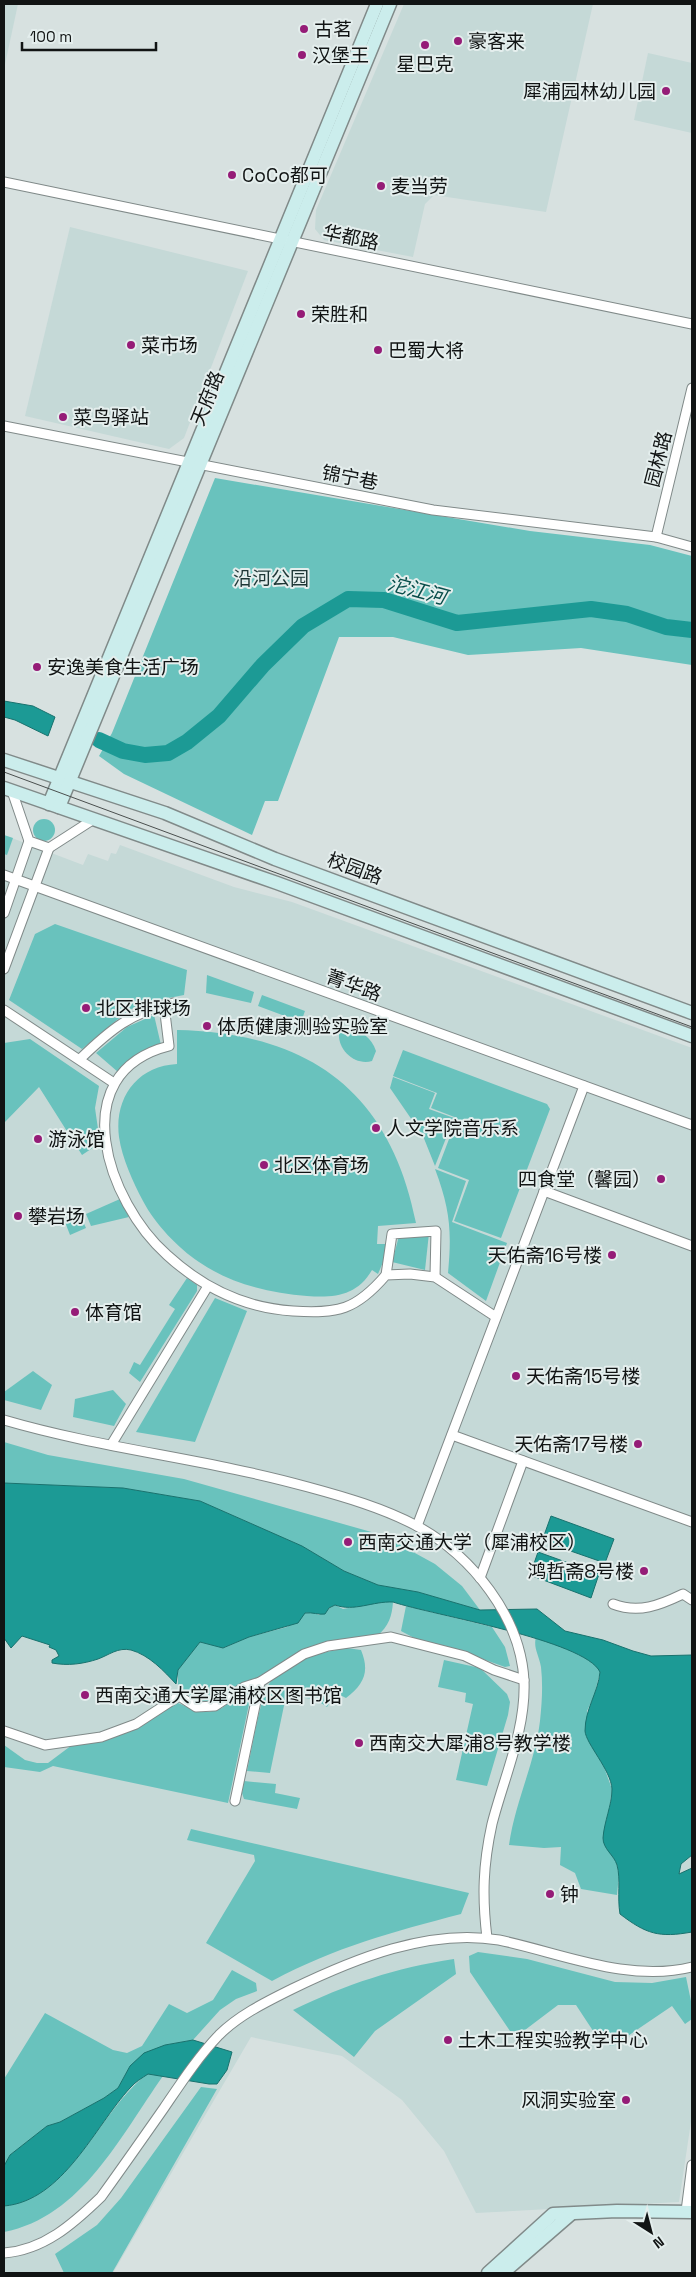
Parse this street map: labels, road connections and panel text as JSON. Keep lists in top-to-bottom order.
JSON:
{
  "streets": {
    "street": [
      "华都路",
      "天府路",
      "园林路",
      "锦宁巷",
      "校园路",
      "菁华路"
    ]
  },
  "crossings": [
    ["华都路", "天府路"],
    ["天府路", "锦宁巷"],
    ["天府路", "校园路"],
    ["园林路", "锦宁巷"]
  ],
  "water": ["沱江河"],
  "parks": ["沿河公园"],
  "places": [
    "古茗",
    "豪客来",
    "星巴克",
    "汉堡王",
    "犀浦园林幼儿园",
    "CoCo都可",
    "麦当劳",
    "荣胜和",
    "菜市场",
    "巴蜀大将",
    "菜鸟驿站",
    "安逸美食生活广场",
    "北区排球场",
    "体质健康测验实验室",
    "人文学院音乐系",
    "游泳馆",
    "北区体育场",
    "四食堂（馨园）",
    "攀岩场",
    "天佑斋16号楼",
    "体育馆",
    "天佑斋15号楼",
    "天佑斋17号楼",
    "西南交通大学（犀浦校区）",
    "鸿哲斋8号楼",
    "西南交通大学犀浦校区图书馆",
    "西南交大犀浦8号教学楼",
    "钟",
    "土木工程实验教学中心",
    "风洞实验室"
  ],
  "scale_bar": "100 m",
  "north": "bottom right"
}
